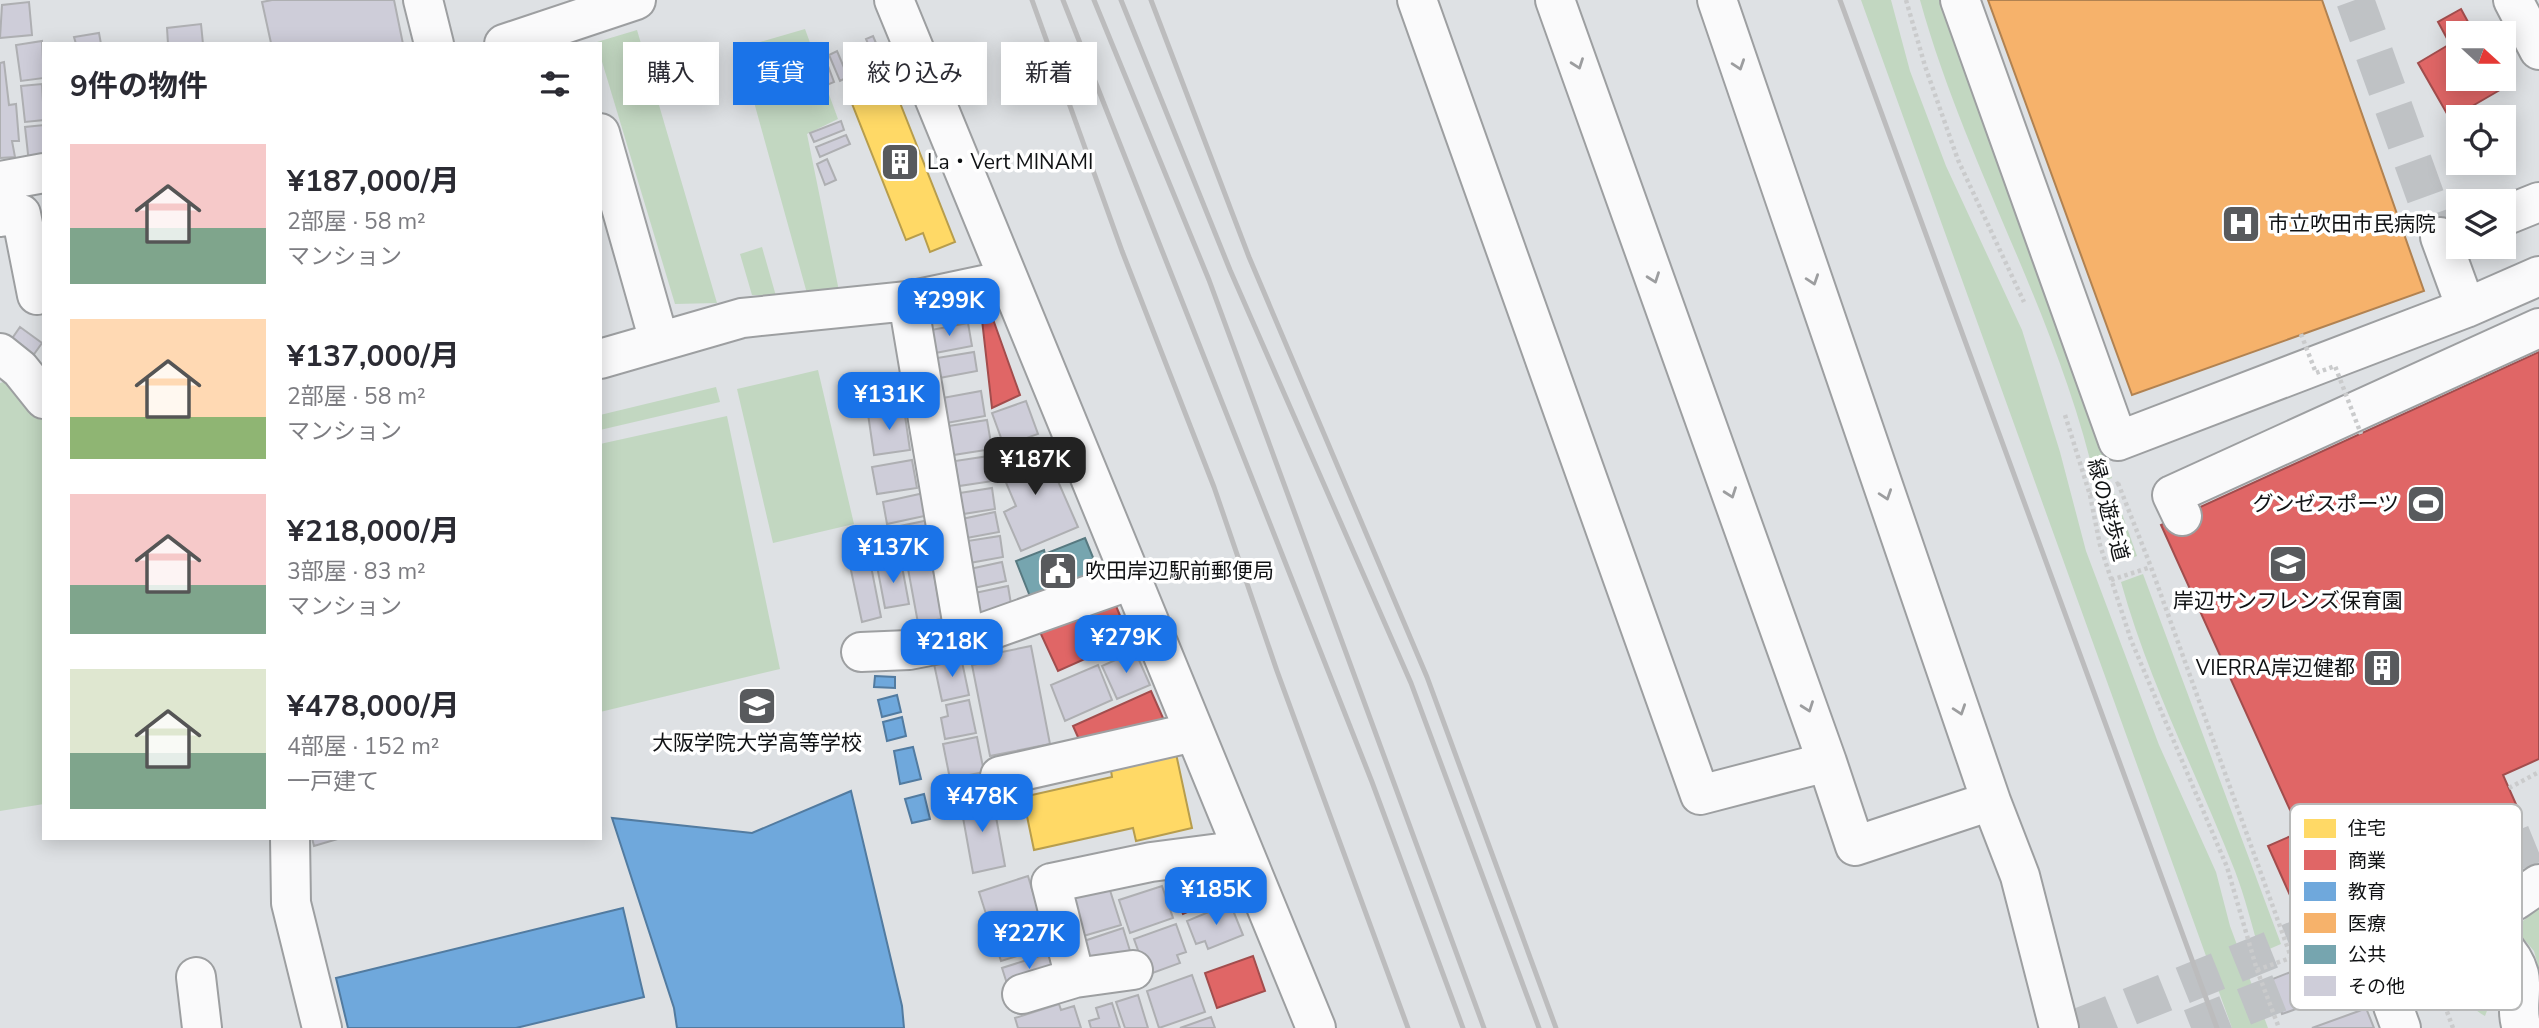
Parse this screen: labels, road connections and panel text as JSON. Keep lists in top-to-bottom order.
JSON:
{
  "streets": {
    "path": ["緑の遊歩道"]
  },
  "places": {
    "building": ["La・Vert MINAMI", "VIERRA岸辺健都"],
    "hospital": ["市立吹田市民病院"],
    "sports": ["グンゼスポーツ"],
    "school or university": ["岸辺サンフレンズ保育園", "大阪学院大学高等学校"],
    "public building": ["吹田岸辺駅前郵便局"]
  },
  "legend": [
    "住宅",
    "商業",
    "教育",
    "医療",
    "公共",
    "その他"
  ],
  "north": "right",
  "page": {
    "chip": [
      "購入",
      "賃貸",
      "絞り込み",
      "新着"
    ],
    "heading": "9件の物件",
    "list": [
      {
        "name": "¥187,000/月",
        "note": "2部屋 · 58 m² · マンション"
      },
      {
        "name": "¥137,000/月",
        "note": "2部屋 · 58 m² · マンション"
      },
      {
        "name": "¥218,000/月",
        "note": "3部屋 · 83 m² · マンション"
      },
      {
        "name": "¥478,000/月",
        "note": "4部屋 · 152 m² · 一戸建て"
      }
    ],
    "price": [
      "¥299K",
      "¥131K",
      "¥187K",
      "¥137K",
      "¥279K",
      "¥218K",
      "¥478K",
      "¥185K",
      "¥227K"
    ]
  }
}
